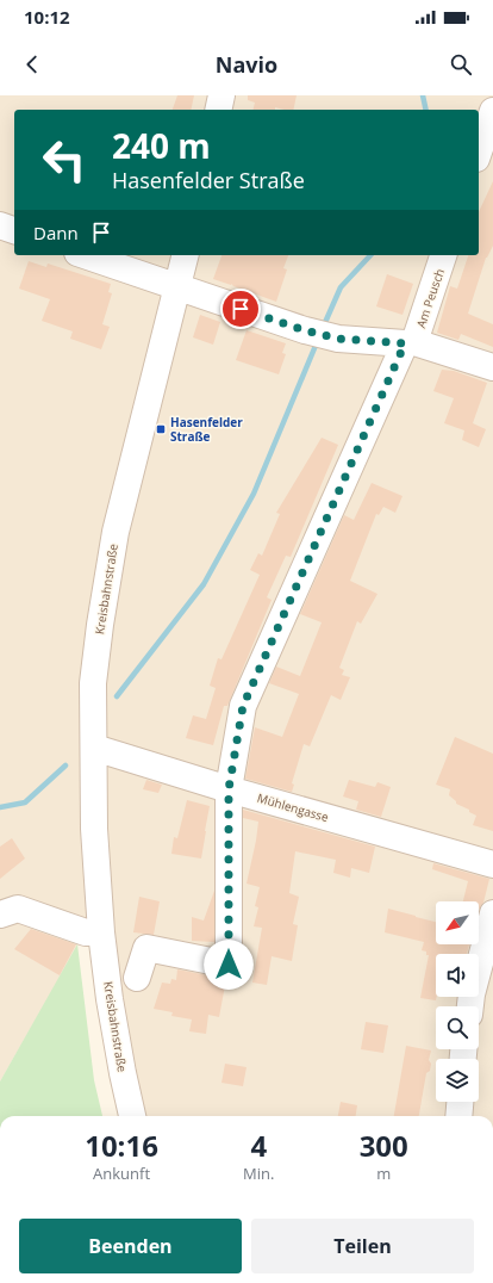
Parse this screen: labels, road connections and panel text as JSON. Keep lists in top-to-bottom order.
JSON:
{
  "streets": {
    "street": ["Am Peusch", "Kreisbahnstraße", "Mühlengasse"]
  },
  "crossings": [
    ["Am Peusch", "Mühlengasse"],
    ["Kreisbahnstraße", "Mühlengasse"]
  ],
  "places": {
    "transit": ["Hasenfelder Straße"]
  },
  "north": "bottom left",
  "page": {
    "status": "10:12",
    "header": "Navio",
    "turn": ["240 m", "Hasenfelder Straße"],
    "then": "Dann",
    "eta": [
      "10:16",
      "Ankunft",
      "4",
      "Min.",
      "300",
      "m"
    ],
    "buttons": ["Beenden", "Teilen"]
  }
}
